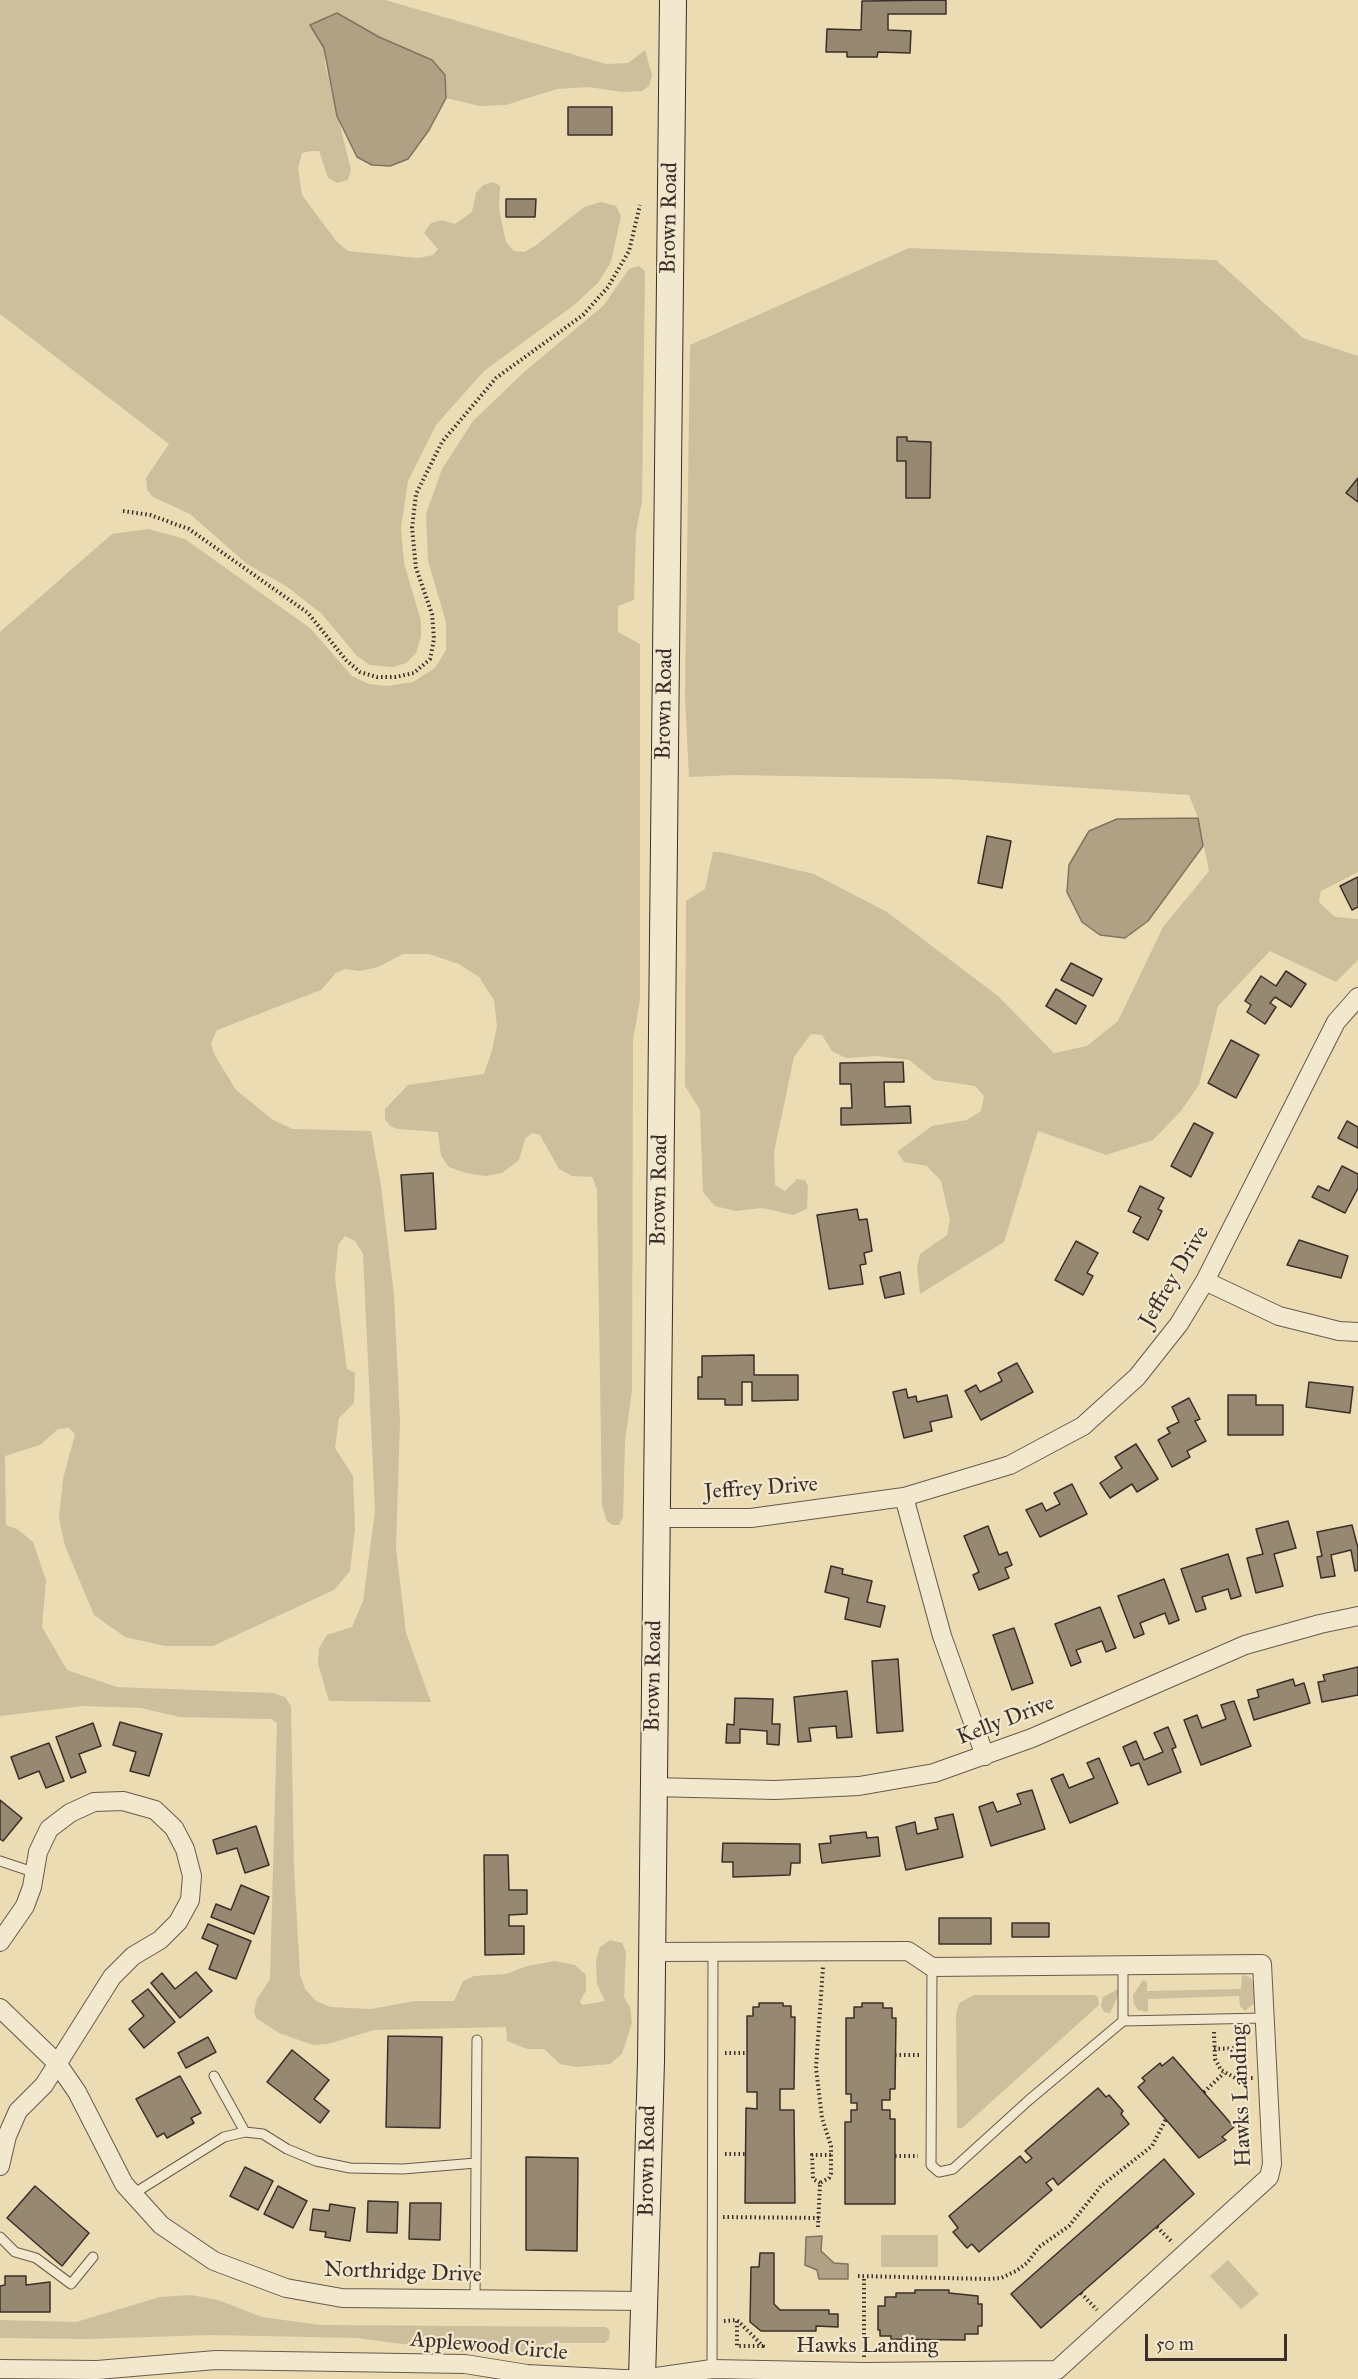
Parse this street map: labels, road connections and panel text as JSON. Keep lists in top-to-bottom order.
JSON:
{
  "streets": {
    "street": [
      "Brown Road",
      "Jeffrey Drive",
      "Kelly Drive",
      "Hawks Landing",
      "Northridge Drive",
      "Applewood Circle"
    ]
  },
  "crossings": [
    ["Brown Road", "Jeffrey Drive"],
    ["Brown Road", "Kelly Drive"],
    ["Brown Road", "Hawks Landing"],
    ["Brown Road", "Northridge Drive"],
    ["Brown Road", "Applewood Circle"],
    ["Hawks Landing", "Applewood Circle"]
  ],
  "scale_bar": "50 m"
}
